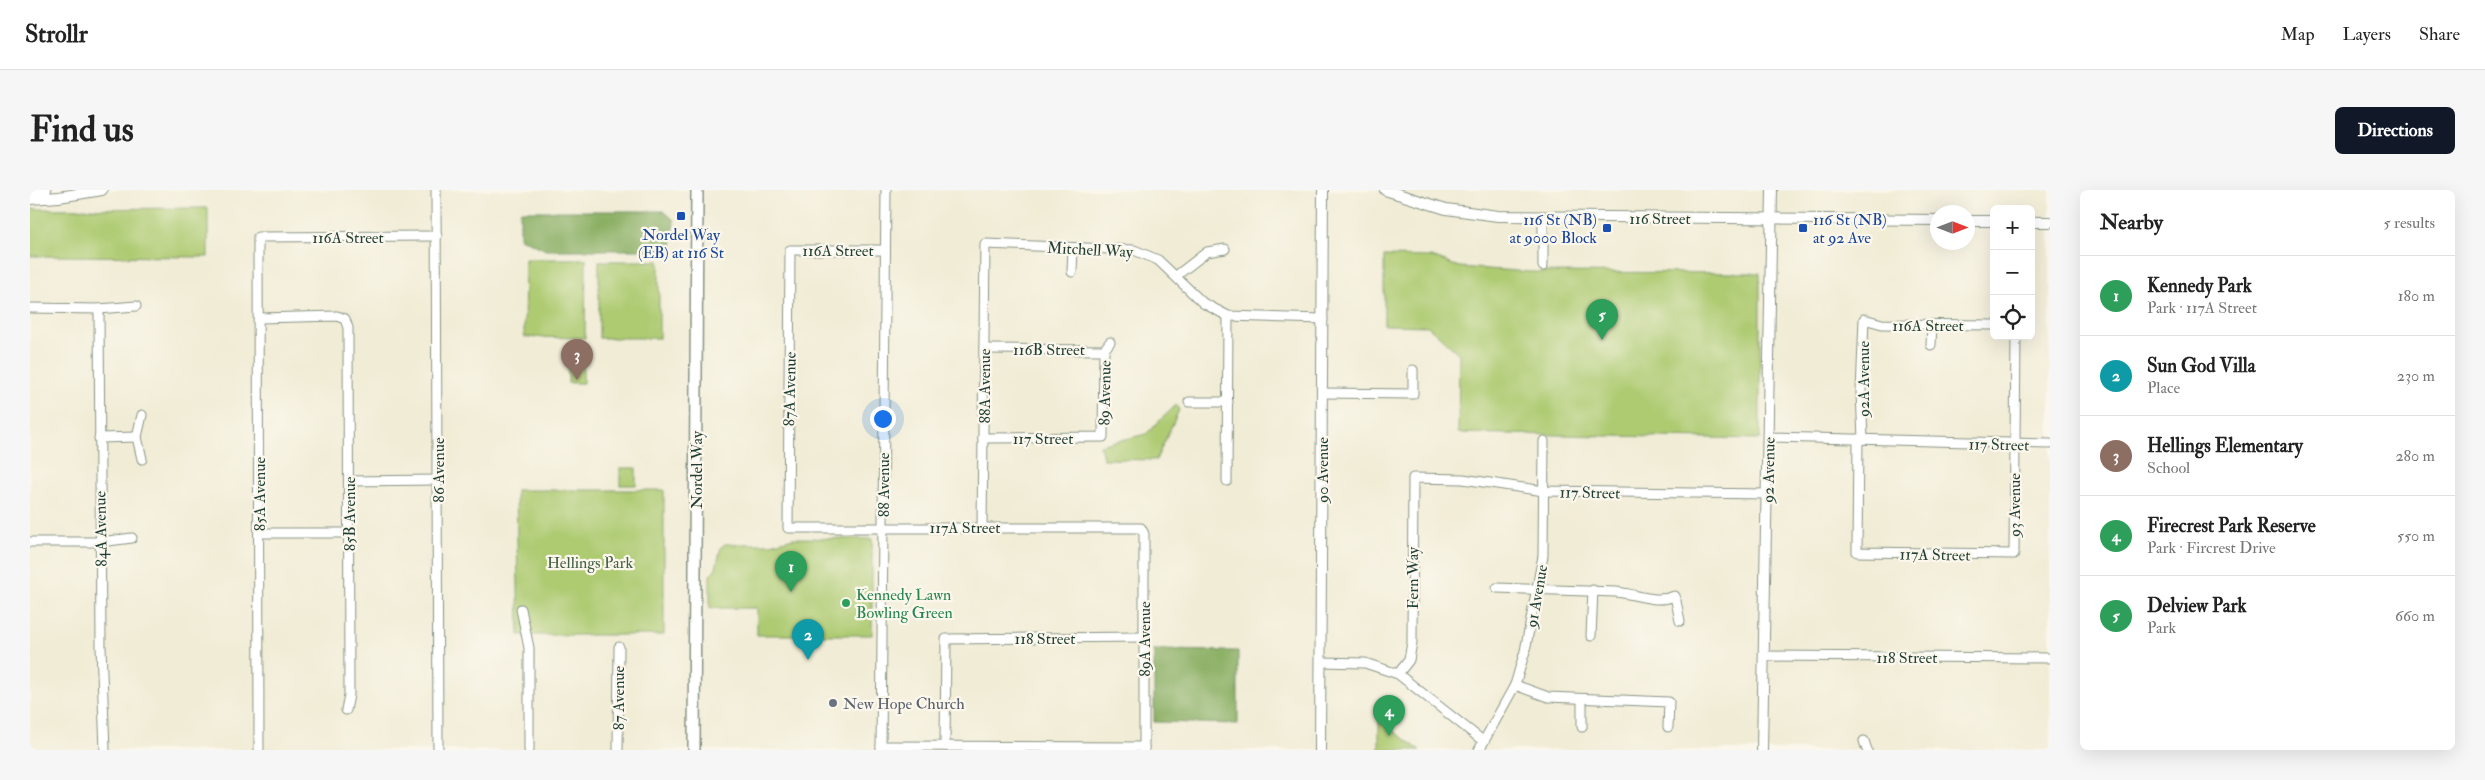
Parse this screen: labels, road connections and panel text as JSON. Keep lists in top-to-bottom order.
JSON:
{
  "streets": {
    "main road": ["Nordel Way"],
    "street": [
      "116 Street",
      "116A Street",
      "Mitchell Way",
      "116B Street",
      "92A Avenue",
      "88A Avenue",
      "87A Avenue",
      "89 Avenue",
      "117 Street",
      "86 Avenue",
      "90 Avenue",
      "92 Avenue",
      "88 Avenue",
      "85A Avenue",
      "93 Avenue",
      "85B Avenue",
      "117A Street",
      "84A Avenue",
      "Fern Way",
      "91 Avenue",
      "118 Street",
      "89A Avenue",
      "87 Avenue"
    ]
  },
  "crossings": [
    ["116 Street", "92 Avenue"],
    ["116A Street", "92A Avenue"],
    ["116A Street", "87A Avenue"],
    ["116A Street", "86 Avenue"],
    ["116A Street", "88 Avenue"],
    ["116A Street", "85A Avenue"],
    ["Mitchell Way", "88A Avenue"],
    ["Mitchell Way", "90 Avenue"],
    ["116B Street", "88A Avenue"],
    ["116B Street", "89 Avenue"],
    ["92A Avenue", "117 Street"],
    ["92A Avenue", "117A Street"],
    ["88A Avenue", "117 Street"],
    ["88A Avenue", "117A Street"],
    ["87A Avenue", "117A Street"],
    ["89 Avenue", "117 Street"],
    ["117 Street", "92 Avenue"],
    ["117 Street", "93 Avenue"],
    ["117 Street", "Fern Way"],
    ["117 Street", "91 Avenue"],
    ["92 Avenue", "118 Street"],
    ["88 Avenue", "117A Street"],
    ["85A Avenue", "85B Avenue"],
    ["93 Avenue", "117A Street"],
    ["117A Street", "89A Avenue"],
    ["118 Street", "89A Avenue"]
  ],
  "parks": ["Hellings Park"],
  "places": {
    "transit": ["Nordel Way (EB) at 116 St", "116 St (NB) at 9000 Block", "116 St (NB) at 92 Ave"],
    "other": ["Kennedy Lawn Bowling Green", "New Hope Church"]
  },
  "north": "right",
  "page": {
    "header": "Strollr",
    "nav": ["Map", "Layers", "Share"],
    "buttons": "Directions",
    "title": "Find us",
    "heading": ["Nearby", "5 results"],
    "map_buttons": ["+", "−"],
    "list": [
      {
        "mark": "1",
        "name": "Kennedy Park",
        "note": "Park · 117A Street",
        "value": "180 m"
      },
      {
        "mark": "2",
        "name": "Sun God Villa",
        "note": "Place",
        "value": "230 m"
      },
      {
        "mark": "3",
        "name": "Hellings Elementary",
        "note": "School",
        "value": "280 m"
      },
      {
        "mark": "4",
        "name": "Firecrest Park Reserve",
        "note": "Park · Fircrest Drive",
        "value": "550 m"
      },
      {
        "mark": "5",
        "name": "Delview Park",
        "note": "Park",
        "value": "660 m"
      }
    ],
    "pins": [
      "5",
      "3",
      "1",
      "2",
      "4"
    ]
  }
}
